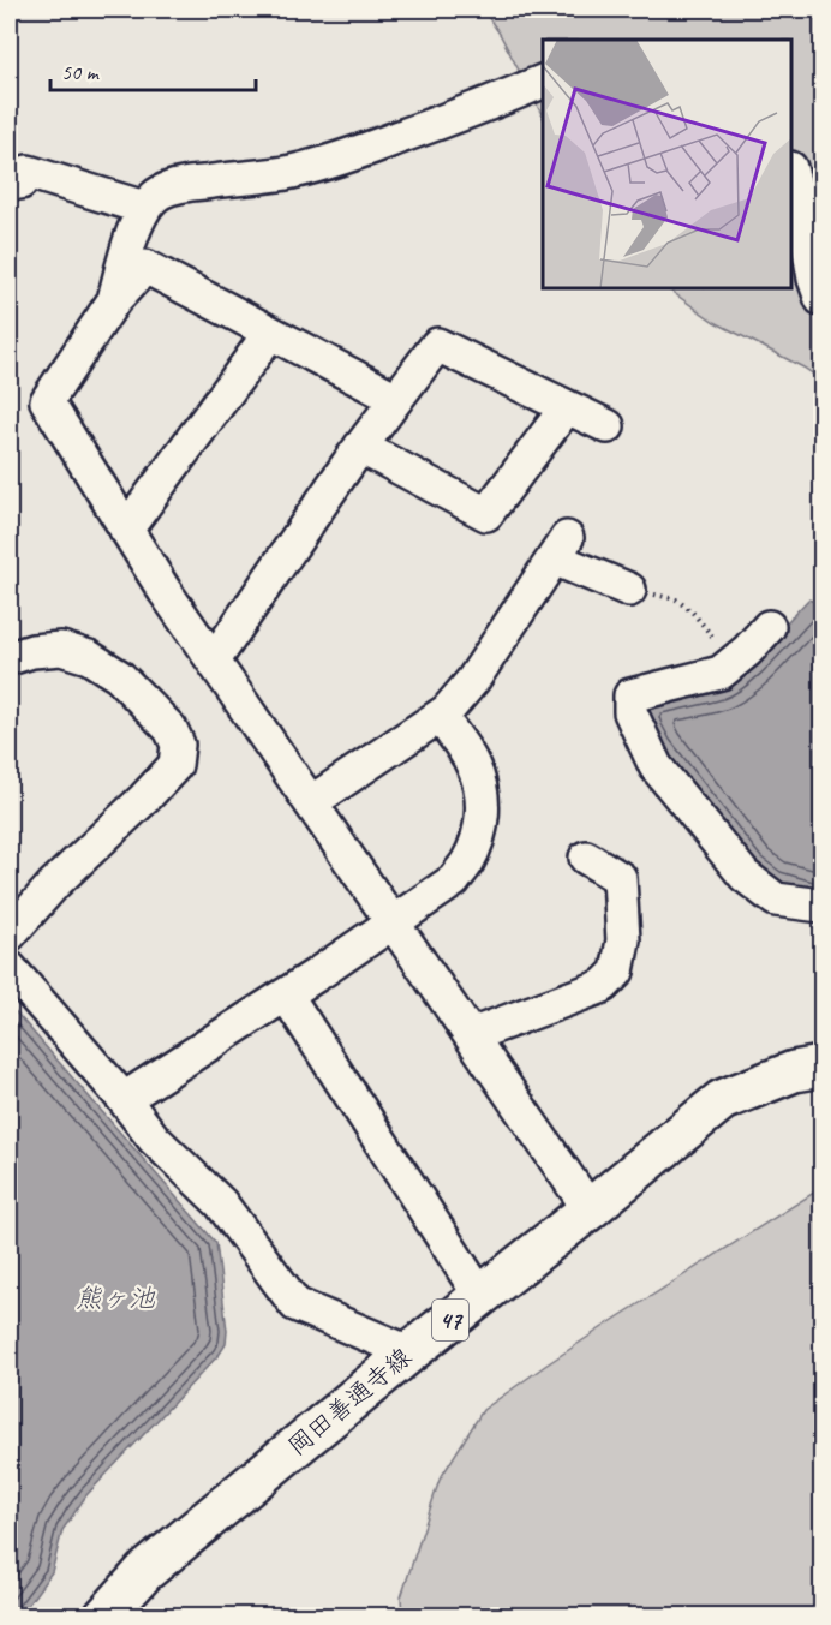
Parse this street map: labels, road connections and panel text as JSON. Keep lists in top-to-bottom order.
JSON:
{
  "streets": {
    "main road": ["47", "岡田善通寺線"]
  },
  "water": ["熊ヶ池"],
  "scale_bar": "50 m"
}
